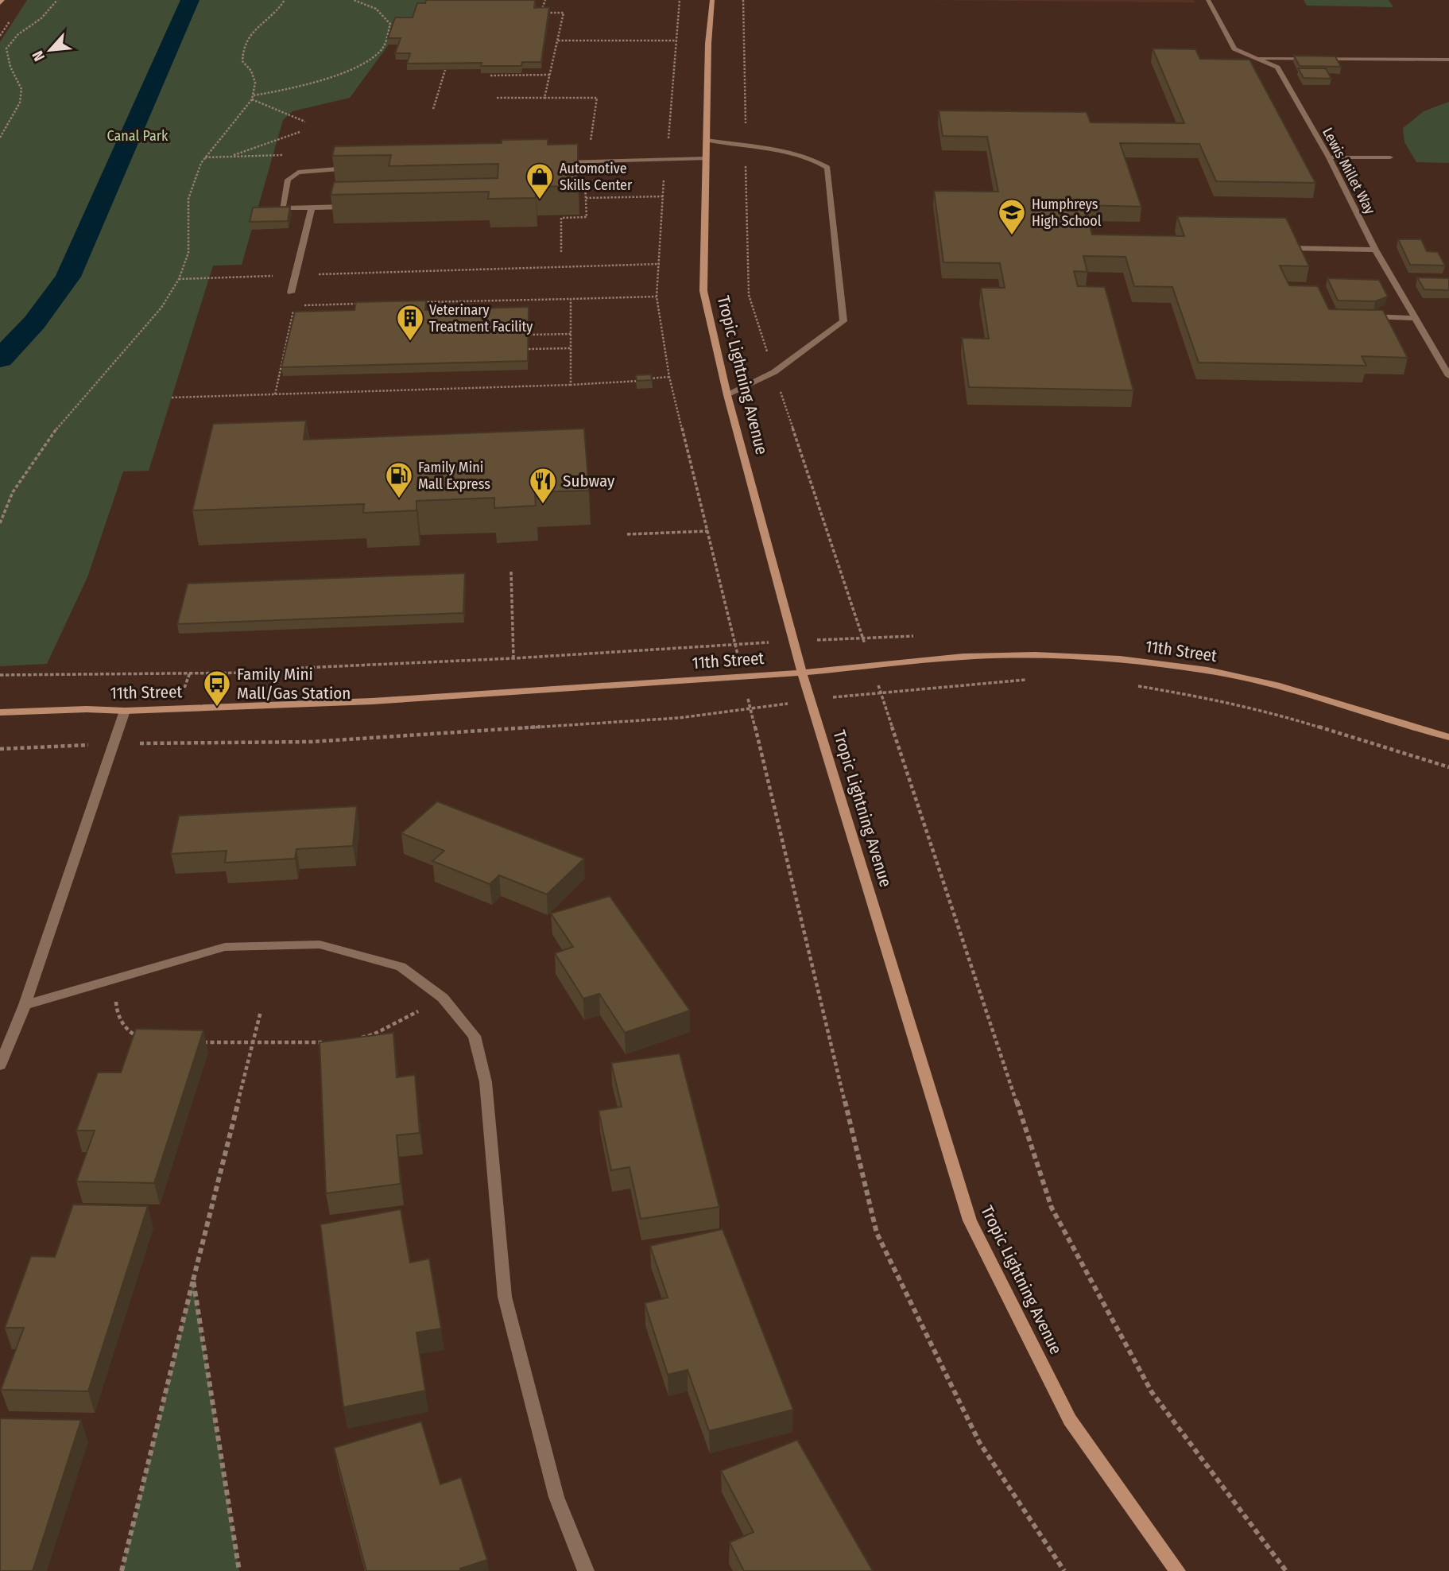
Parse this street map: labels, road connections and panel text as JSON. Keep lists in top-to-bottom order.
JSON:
{
  "streets": {
    "main road": ["Tropic Lightning Avenue", "11th Street"],
    "street": ["Lewis Millet Way"]
  },
  "crossings": [
    ["Tropic Lightning Avenue", "11th Street"]
  ],
  "parks": ["Canal Park"],
  "places": {
    "shop": ["Automotive Skills Center"],
    "school or university": ["Humphreys High School"],
    "building": ["Veterinary Treatment Facility"],
    "fuel station": ["Family Mini Mall Express"],
    "restaurant": ["Subway"],
    "bus stop": ["Family Mini Mall/Gas Station"]
  },
  "north": "bottom left"
}
